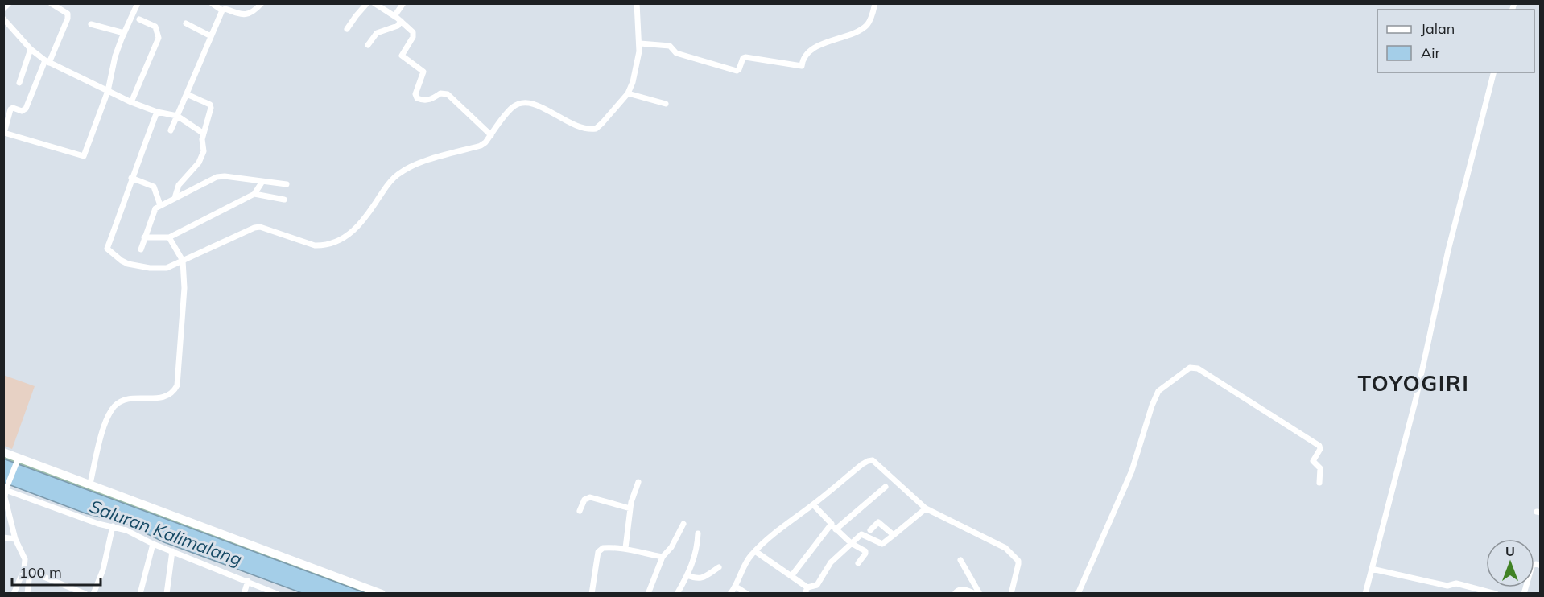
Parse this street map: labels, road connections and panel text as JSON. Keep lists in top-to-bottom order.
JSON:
{
  "districts": ["TOYOGIRI"],
  "water": ["Saluran Kalimalang"],
  "legend": ["Jalan", "Air"],
  "scale_bar": "100 m",
  "north": "top"
}
